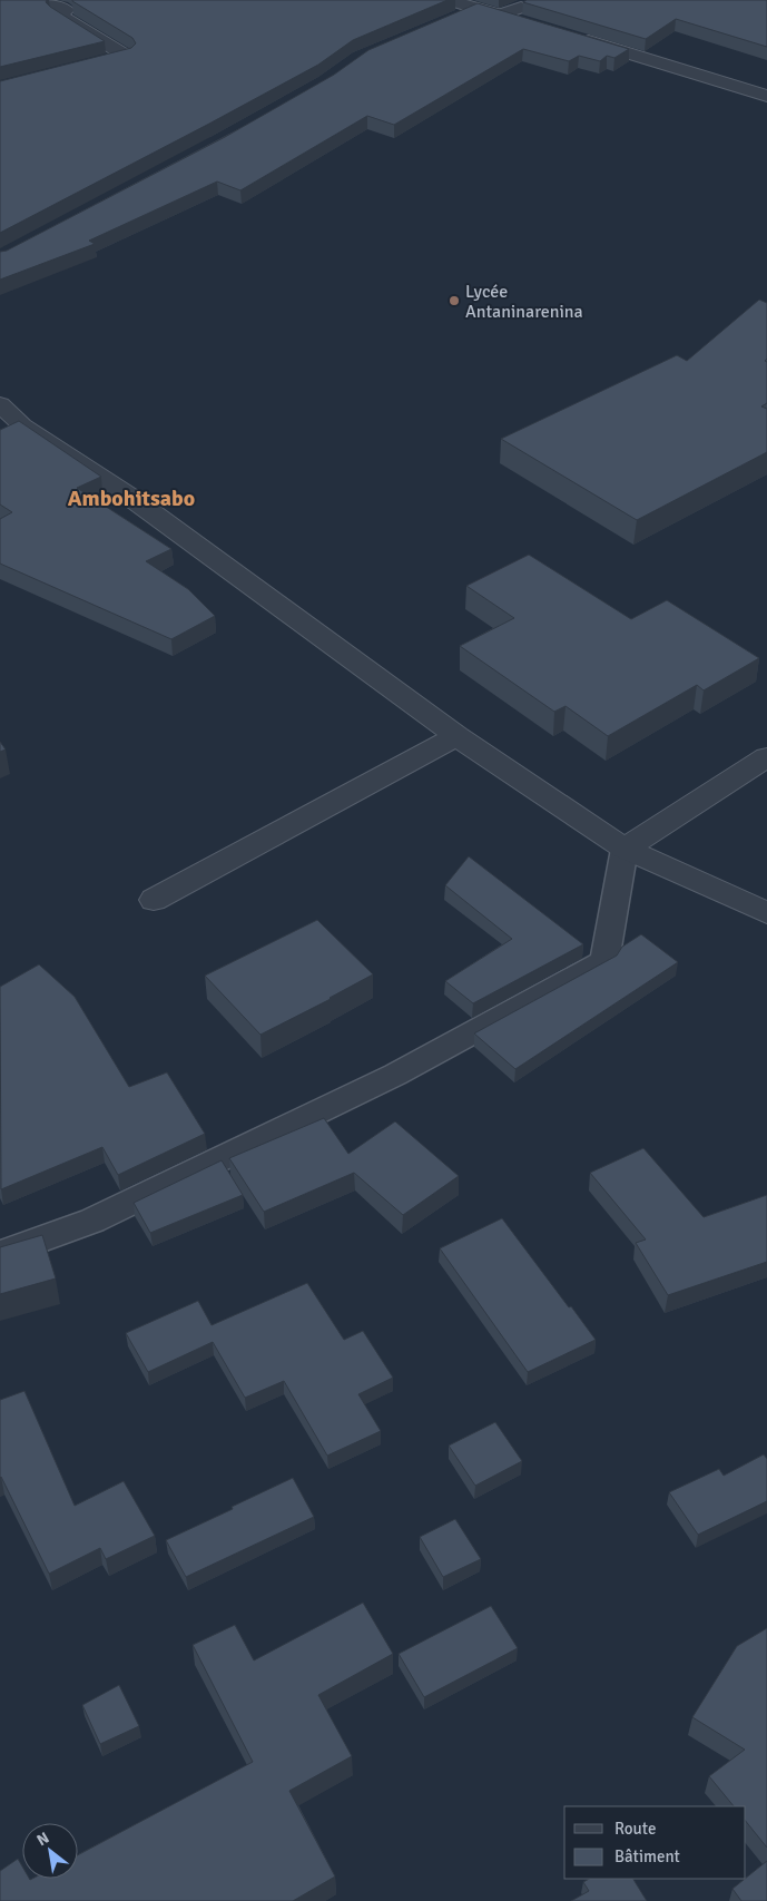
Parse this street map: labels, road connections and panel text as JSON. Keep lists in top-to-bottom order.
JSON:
{
  "districts": ["Ambohitsabo"],
  "places": ["Lycée Antaninarenina"],
  "legend": ["Route", "Bâtiment"],
  "north": "top left"
}
